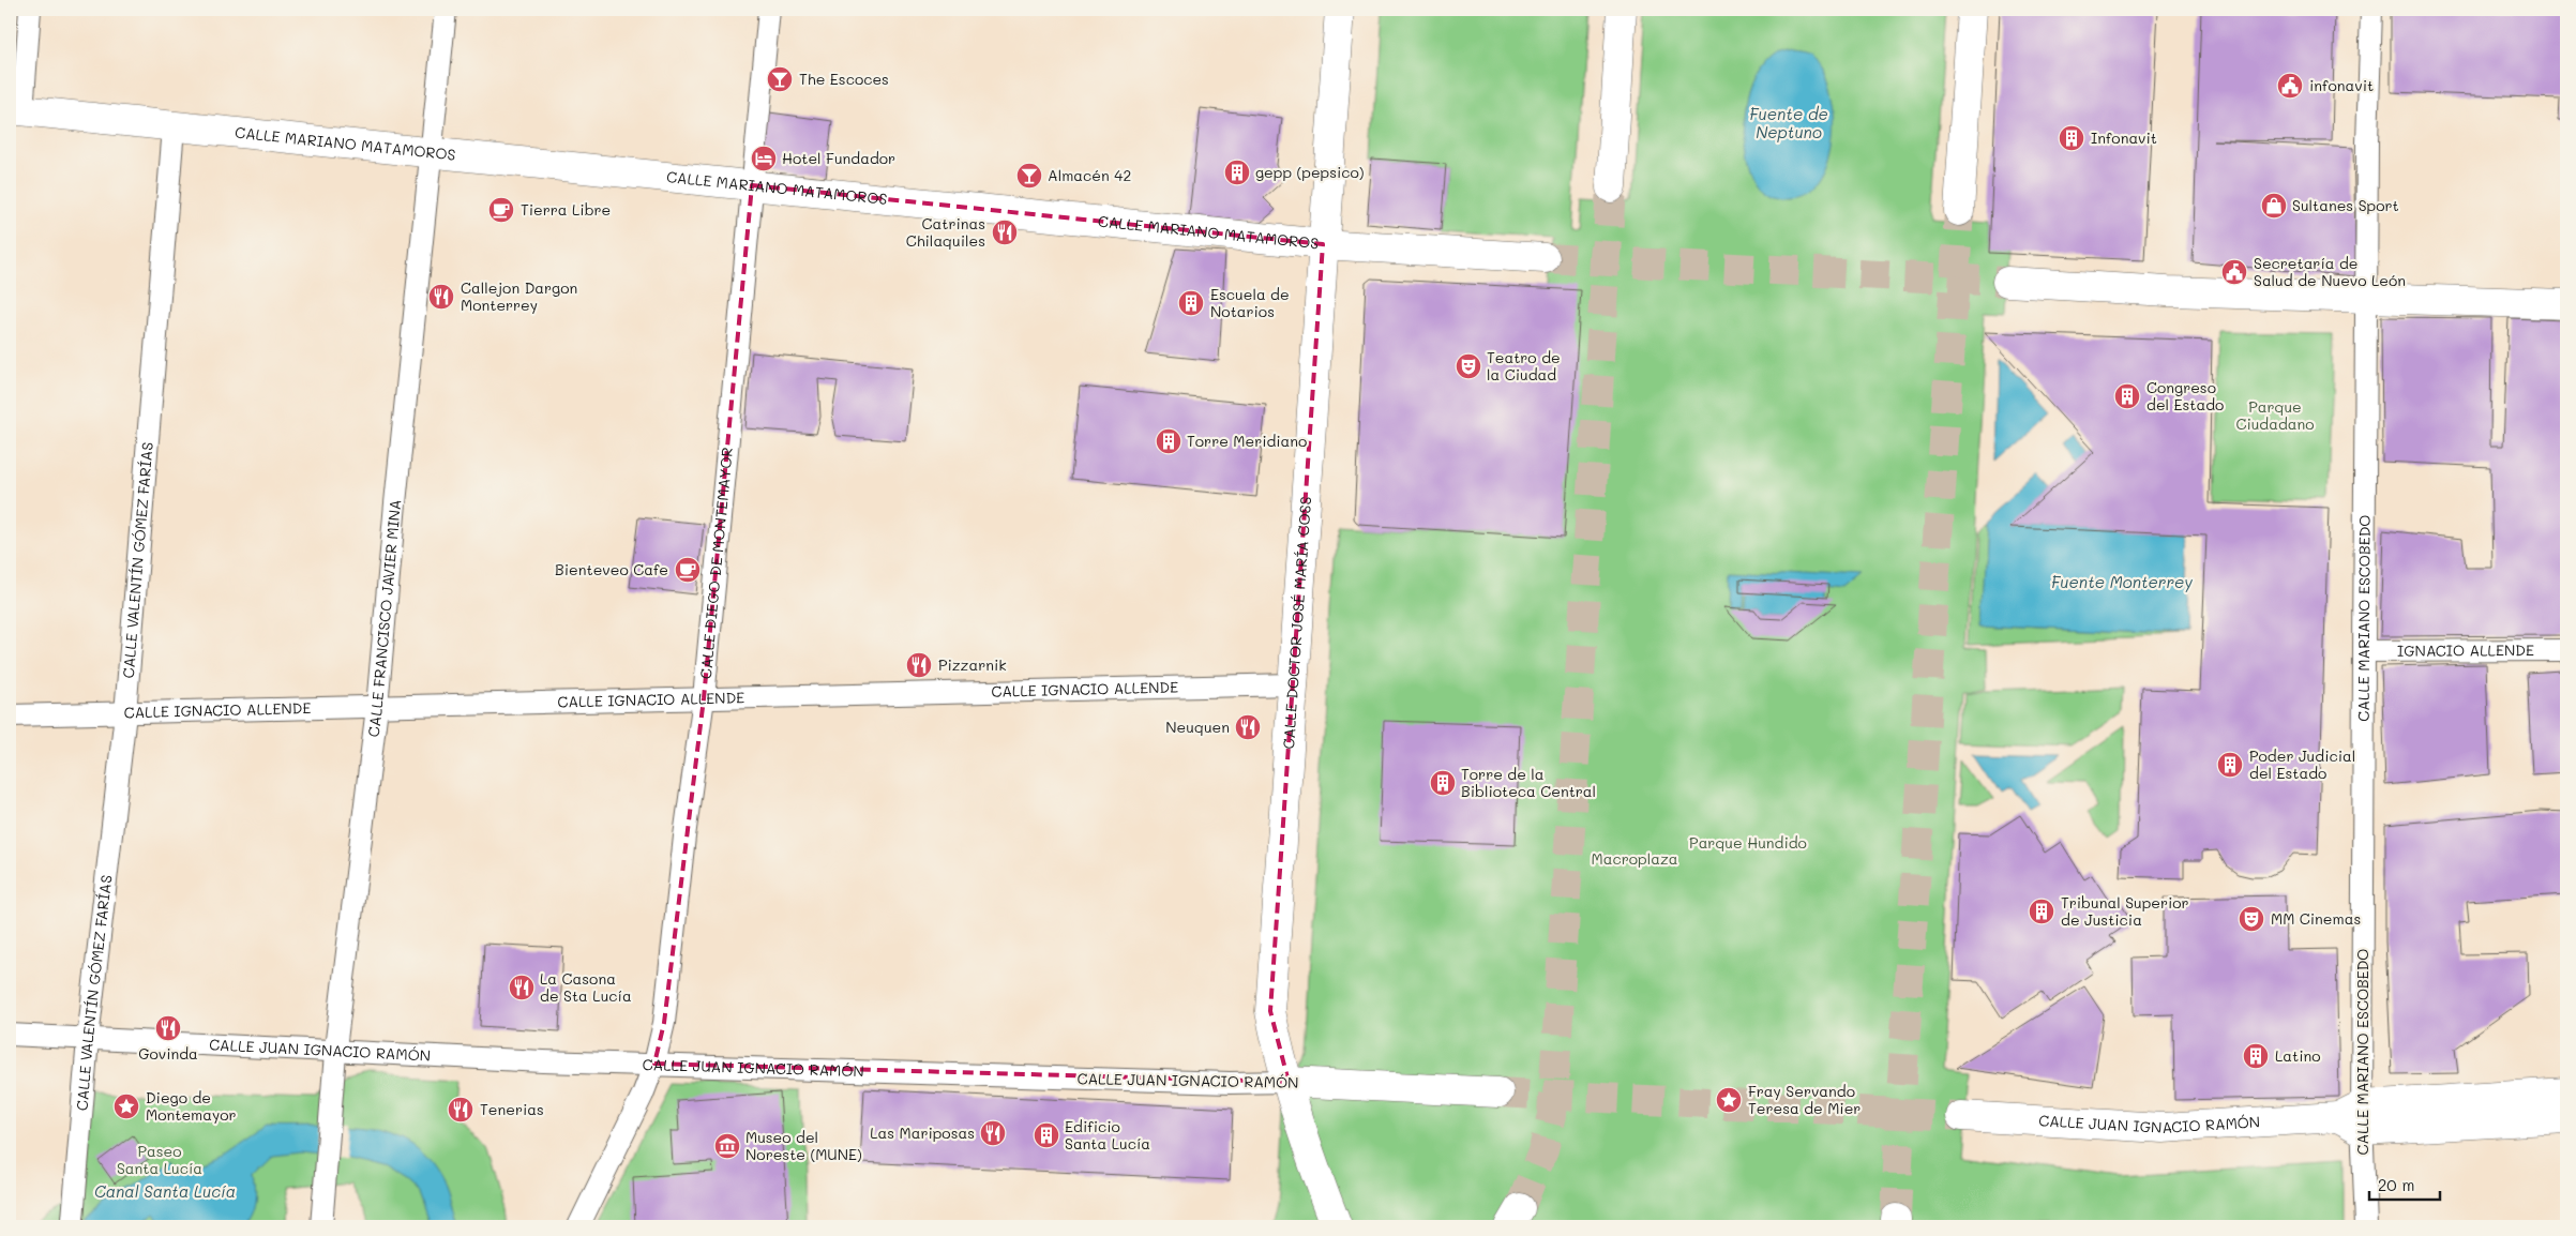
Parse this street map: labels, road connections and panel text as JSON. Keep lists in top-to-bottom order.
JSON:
{
  "streets": {
    "street": [
      "CALLE MARIANO MATAMOROS",
      "CALLE VALENTÍN GÓMEZ FARÍAS",
      "CALLE DIEGO DE MONTEMAYOR",
      "CALLE FRANCISCO JAVIER MINA",
      "CALLE MARIANO ESCOBEDO",
      "CALLE DOCTOR JOSÉ MARÍA COSS",
      "IGNACIO ALLENDE",
      "CALLE IGNACIO ALLENDE",
      "CALLE JUAN IGNACIO RAMÓN"
    ]
  },
  "crossings": [
    ["CALLE MARIANO MATAMOROS", "CALLE VALENTÍN GÓMEZ FARÍAS"],
    ["CALLE MARIANO MATAMOROS", "CALLE DIEGO DE MONTEMAYOR"],
    ["CALLE MARIANO MATAMOROS", "CALLE FRANCISCO JAVIER MINA"],
    ["CALLE MARIANO MATAMOROS", "CALLE DOCTOR JOSÉ MARÍA COSS"],
    ["CALLE VALENTÍN GÓMEZ FARÍAS", "CALLE IGNACIO ALLENDE"],
    ["CALLE VALENTÍN GÓMEZ FARÍAS", "CALLE JUAN IGNACIO RAMÓN"],
    ["CALLE DIEGO DE MONTEMAYOR", "CALLE IGNACIO ALLENDE"],
    ["CALLE DIEGO DE MONTEMAYOR", "CALLE JUAN IGNACIO RAMÓN"],
    ["CALLE FRANCISCO JAVIER MINA", "CALLE IGNACIO ALLENDE"],
    ["CALLE FRANCISCO JAVIER MINA", "CALLE JUAN IGNACIO RAMÓN"],
    ["CALLE MARIANO ESCOBEDO", "IGNACIO ALLENDE"],
    ["CALLE MARIANO ESCOBEDO", "CALLE JUAN IGNACIO RAMÓN"],
    ["CALLE DOCTOR JOSÉ MARÍA COSS", "CALLE IGNACIO ALLENDE"],
    ["CALLE DOCTOR JOSÉ MARÍA COSS", "CALLE JUAN IGNACIO RAMÓN"]
  ],
  "water": ["Fuente de Neptuno", "Fuente Monterrey", "Canal Santa Lucía"],
  "parks": [
    "Parque Ciudadano",
    "Parque Hundido",
    "Macroplaza",
    "Paseo Santa Lucía"
  ],
  "places": {
    "bar": ["The Escoces", "Almacén 42"],
    "public building": ["infonavit", "Secretaría de Salud de Nuevo León"],
    "building": [
      "Infonavit",
      "gepp (pepsico)",
      "Escuela de Notarios",
      "Congreso del Estado",
      "Torre Meridiano",
      "Poder Judicial del Estado",
      "Torre de la Biblioteca Central",
      "Tribunal Superior de Justicia",
      "Latino",
      "Edificio Santa Lucía"
    ],
    "hotel": ["Hotel Fundador"],
    "shop": ["Sultanes Sport"],
    "cafe": ["Tierra Libre", "Bienteveo Cafe"],
    "restaurant": [
      "Catrinas Chilaquiles",
      "Callejon Dargon Monterrey",
      "Pizzarnik",
      "Neuquen",
      "La Casona de Sta Lucía",
      "Govinda",
      "Tenerias",
      "Las Mariposas"
    ],
    "theatre": ["Teatro de la Ciudad", "MM Cinemas"],
    "place": ["Fray Servando Teresa de Mier", "Diego de Montemayor"],
    "museum": ["Museo del Noreste (MUNE)"]
  },
  "scale_bar": "20 m"
}
